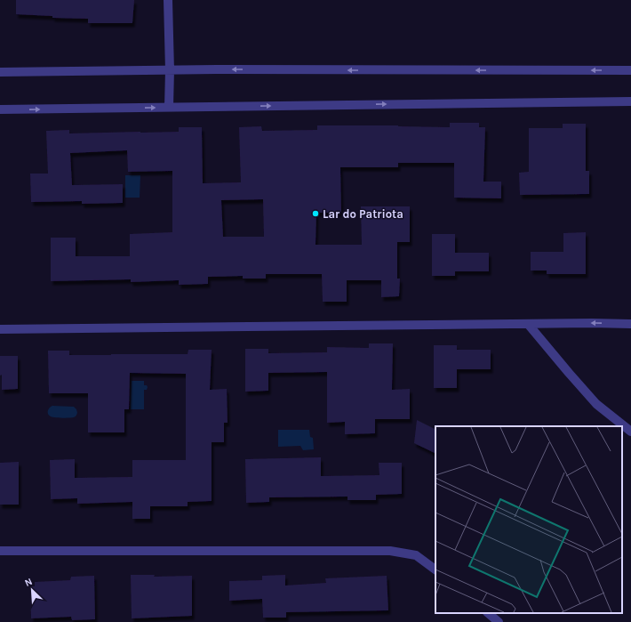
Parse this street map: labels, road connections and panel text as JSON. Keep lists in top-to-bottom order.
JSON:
{
  "places": ["Lar do Patriota"],
  "north": "top left"
}
